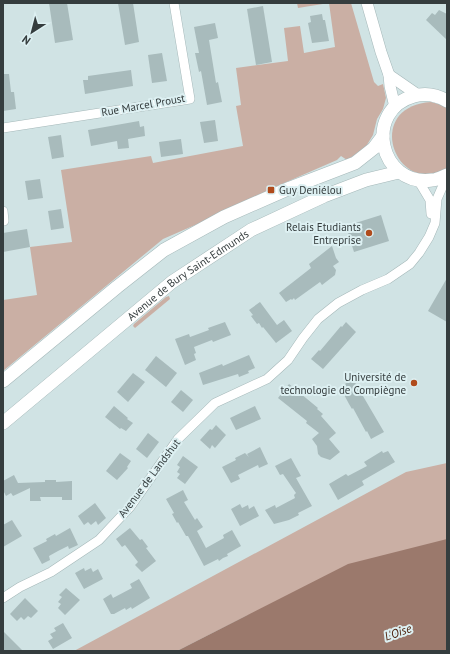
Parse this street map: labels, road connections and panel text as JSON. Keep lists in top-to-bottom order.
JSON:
{
  "streets": {
    "main road": ["Avenue de Bury Saint-Edmunds"],
    "street": ["Rue Marcel Proust", "Avenue de Landshut"]
  },
  "water": ["L'Oise"],
  "places": {
    "transit": ["Guy Deniélou"],
    "other": ["Relais Etudiants Entreprise", "Université de technologie de Compiègne"]
  },
  "north": "bottom left"
}
